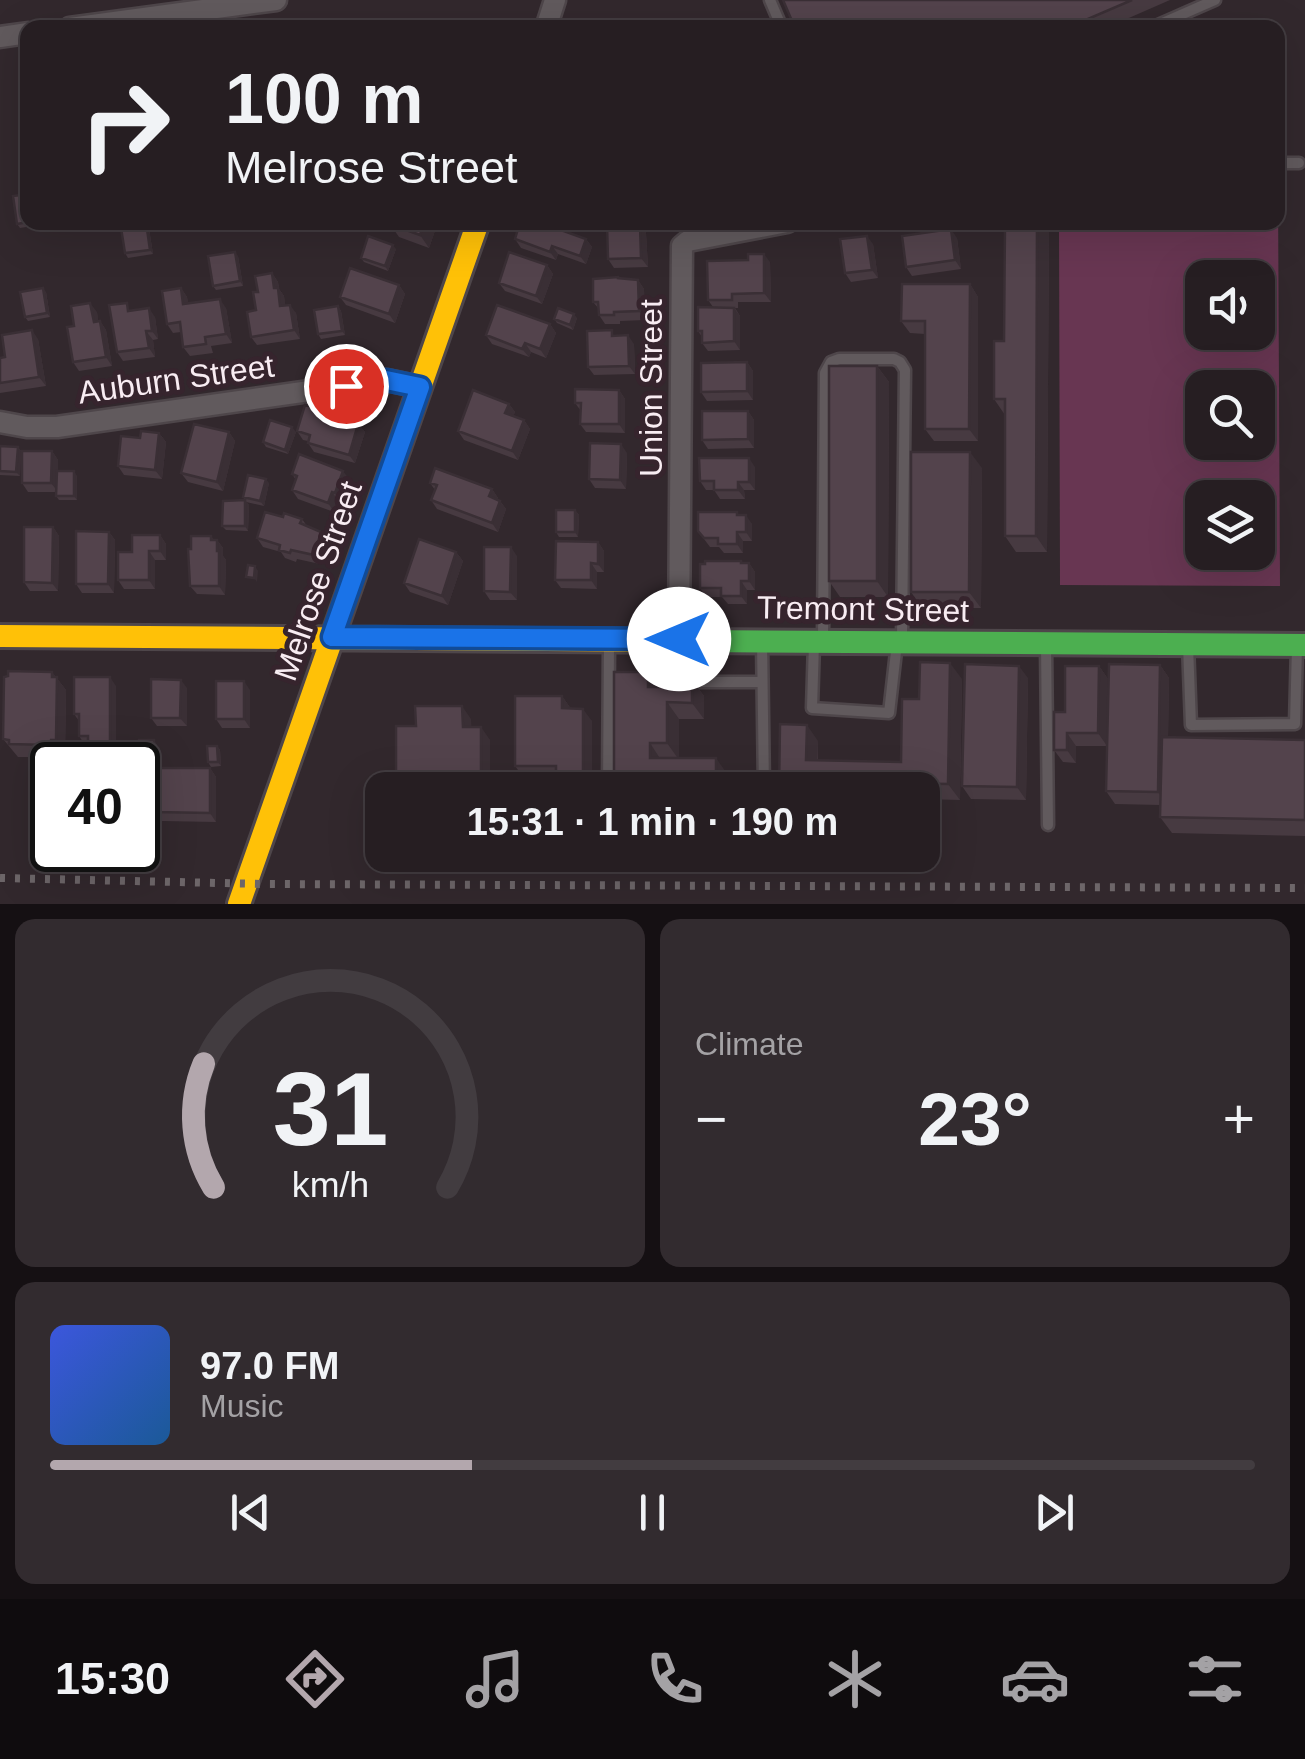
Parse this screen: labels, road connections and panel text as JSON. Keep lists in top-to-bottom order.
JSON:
{
  "streets": {
    "street": [
      "Auburn Street",
      "Union Street",
      "Melrose Street",
      "Tremont Street"
    ]
  },
  "crossings": [
    ["Auburn Street", "Melrose Street"],
    ["Union Street", "Tremont Street"],
    ["Melrose Street", "Tremont Street"]
  ],
  "page": {
    "turn": ["100 m", "Melrose Street"],
    "limit": "40",
    "trip": "15:31 · 1 min · 190 m",
    "tile": "Climate",
    "heat": ["−", "23°", "+"],
    "song": ["97.0 FM", "Music"],
    "tabs": "15:30",
    "gauge": ["31", "km/h"]
  }
}
